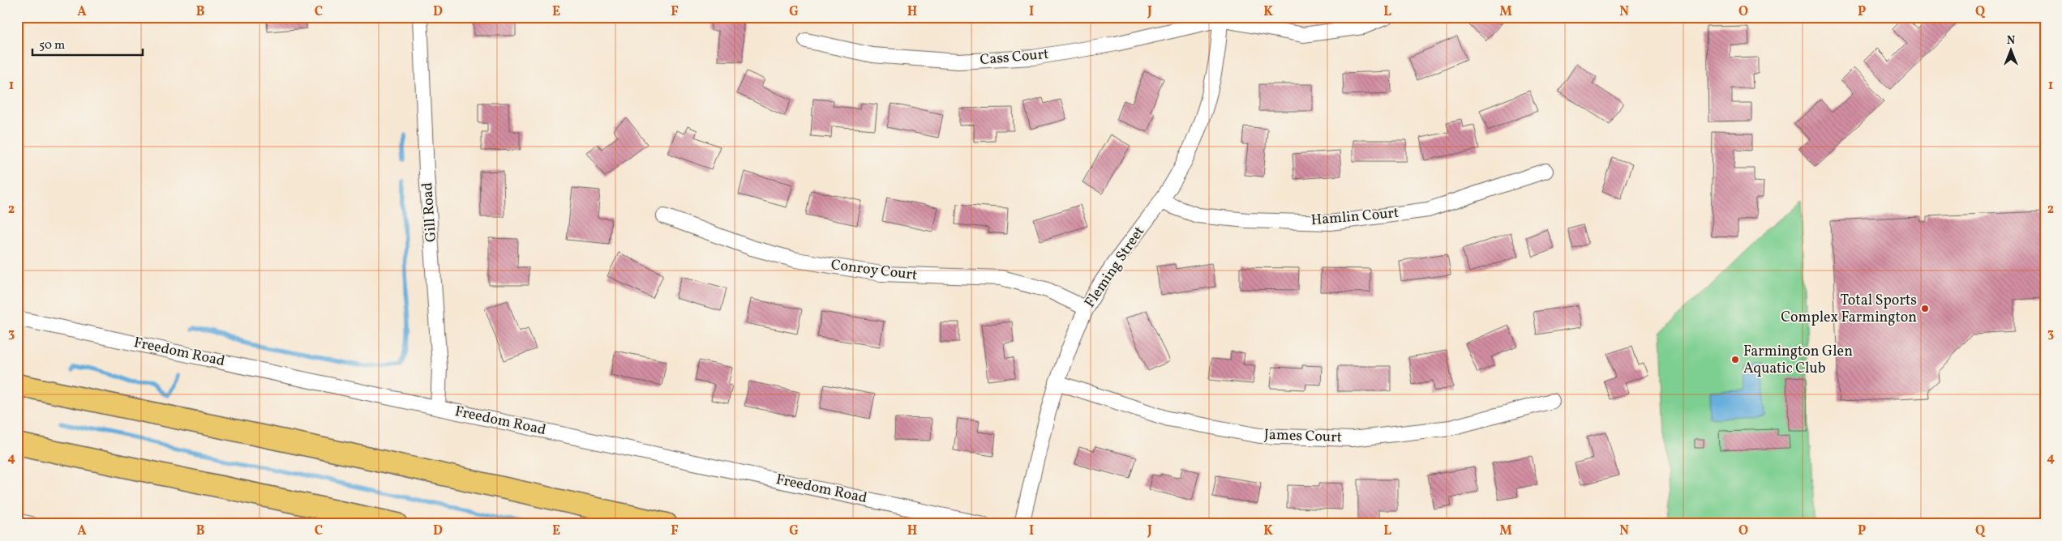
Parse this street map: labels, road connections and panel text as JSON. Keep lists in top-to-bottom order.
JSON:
{
  "streets": {
    "street": [
      "Cass Court",
      "Gill Road",
      "Hamlin Court",
      "Fleming Street",
      "Conroy Court",
      "Freedom Road",
      "James Court"
    ]
  },
  "crossings": [
    ["Cass Court", "Fleming Street"],
    ["Gill Road", "Freedom Road"],
    ["Hamlin Court", "Fleming Street"],
    ["Fleming Street", "Conroy Court"],
    ["Fleming Street", "James Court"]
  ],
  "places": ["Total Sports Complex Farmington", "Farmington Glen Aquatic Club"],
  "scale_bar": "50 m",
  "north": "top",
  "grid": {
    "columns": [
      "A",
      "B",
      "C",
      "D",
      "E",
      "F",
      "G",
      "H",
      "I",
      "J",
      "K",
      "L",
      "M",
      "N",
      "O",
      "P",
      "Q"
    ],
    "rows": [
      "1",
      "2",
      "3",
      "4"
    ]
  }
}
